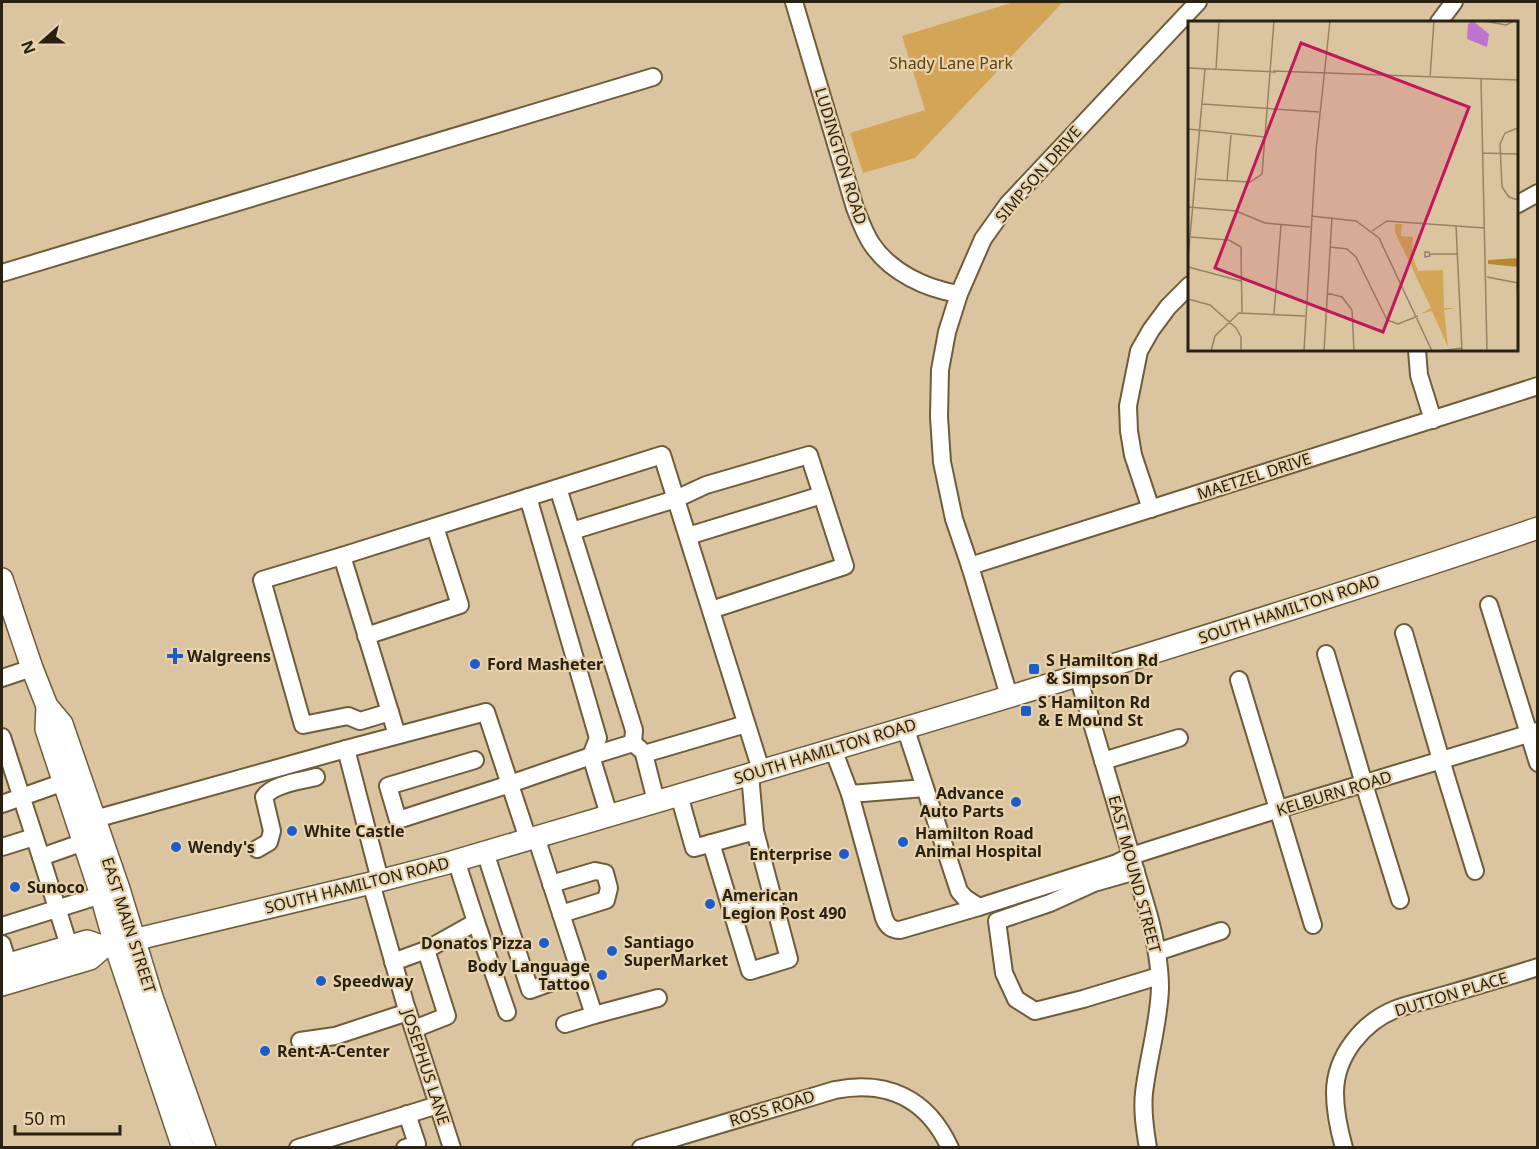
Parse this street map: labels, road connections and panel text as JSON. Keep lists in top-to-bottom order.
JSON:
{
  "streets": {
    "main road": ["SOUTH HAMILTON ROAD", "EAST MAIN STREET"],
    "street": [
      "LUDINGTON ROAD",
      "SIMPSON DRIVE",
      "MAETZEL DRIVE",
      "KELBURN ROAD",
      "EAST MOUND STREET",
      "DUTTON PLACE",
      "JOSEPHUS LANE",
      "ROSS ROAD"
    ]
  },
  "crossings": [
    ["LUDINGTON ROAD", "SIMPSON DRIVE"],
    ["SIMPSON DRIVE", "MAETZEL DRIVE"],
    ["SIMPSON DRIVE", "SOUTH HAMILTON ROAD"],
    ["SOUTH HAMILTON ROAD", "EAST MOUND STREET"],
    ["SOUTH HAMILTON ROAD", "EAST MAIN STREET"],
    ["SOUTH HAMILTON ROAD", "JOSEPHUS LANE"],
    ["KELBURN ROAD", "EAST MOUND STREET"]
  ],
  "parks": ["Shady Lane Park"],
  "places": {
    "health": ["Walgreens"],
    "other": [
      "Ford Masheter",
      "Advance Auto Parts",
      "White Castle",
      "Hamilton Road Animal Hospital",
      "Wendy's",
      "Enterprise",
      "Sunoco",
      "American Legion Post 490",
      "Donatos Pizza",
      "Santiago SuperMarket",
      "Body Language Tattoo",
      "Speedway",
      "Rent-A-Center"
    ],
    "transit": ["S Hamilton Rd & Simpson Dr", "S Hamilton Rd & E Mound St"]
  },
  "scale_bar": "50 m",
  "north": "left"
}
